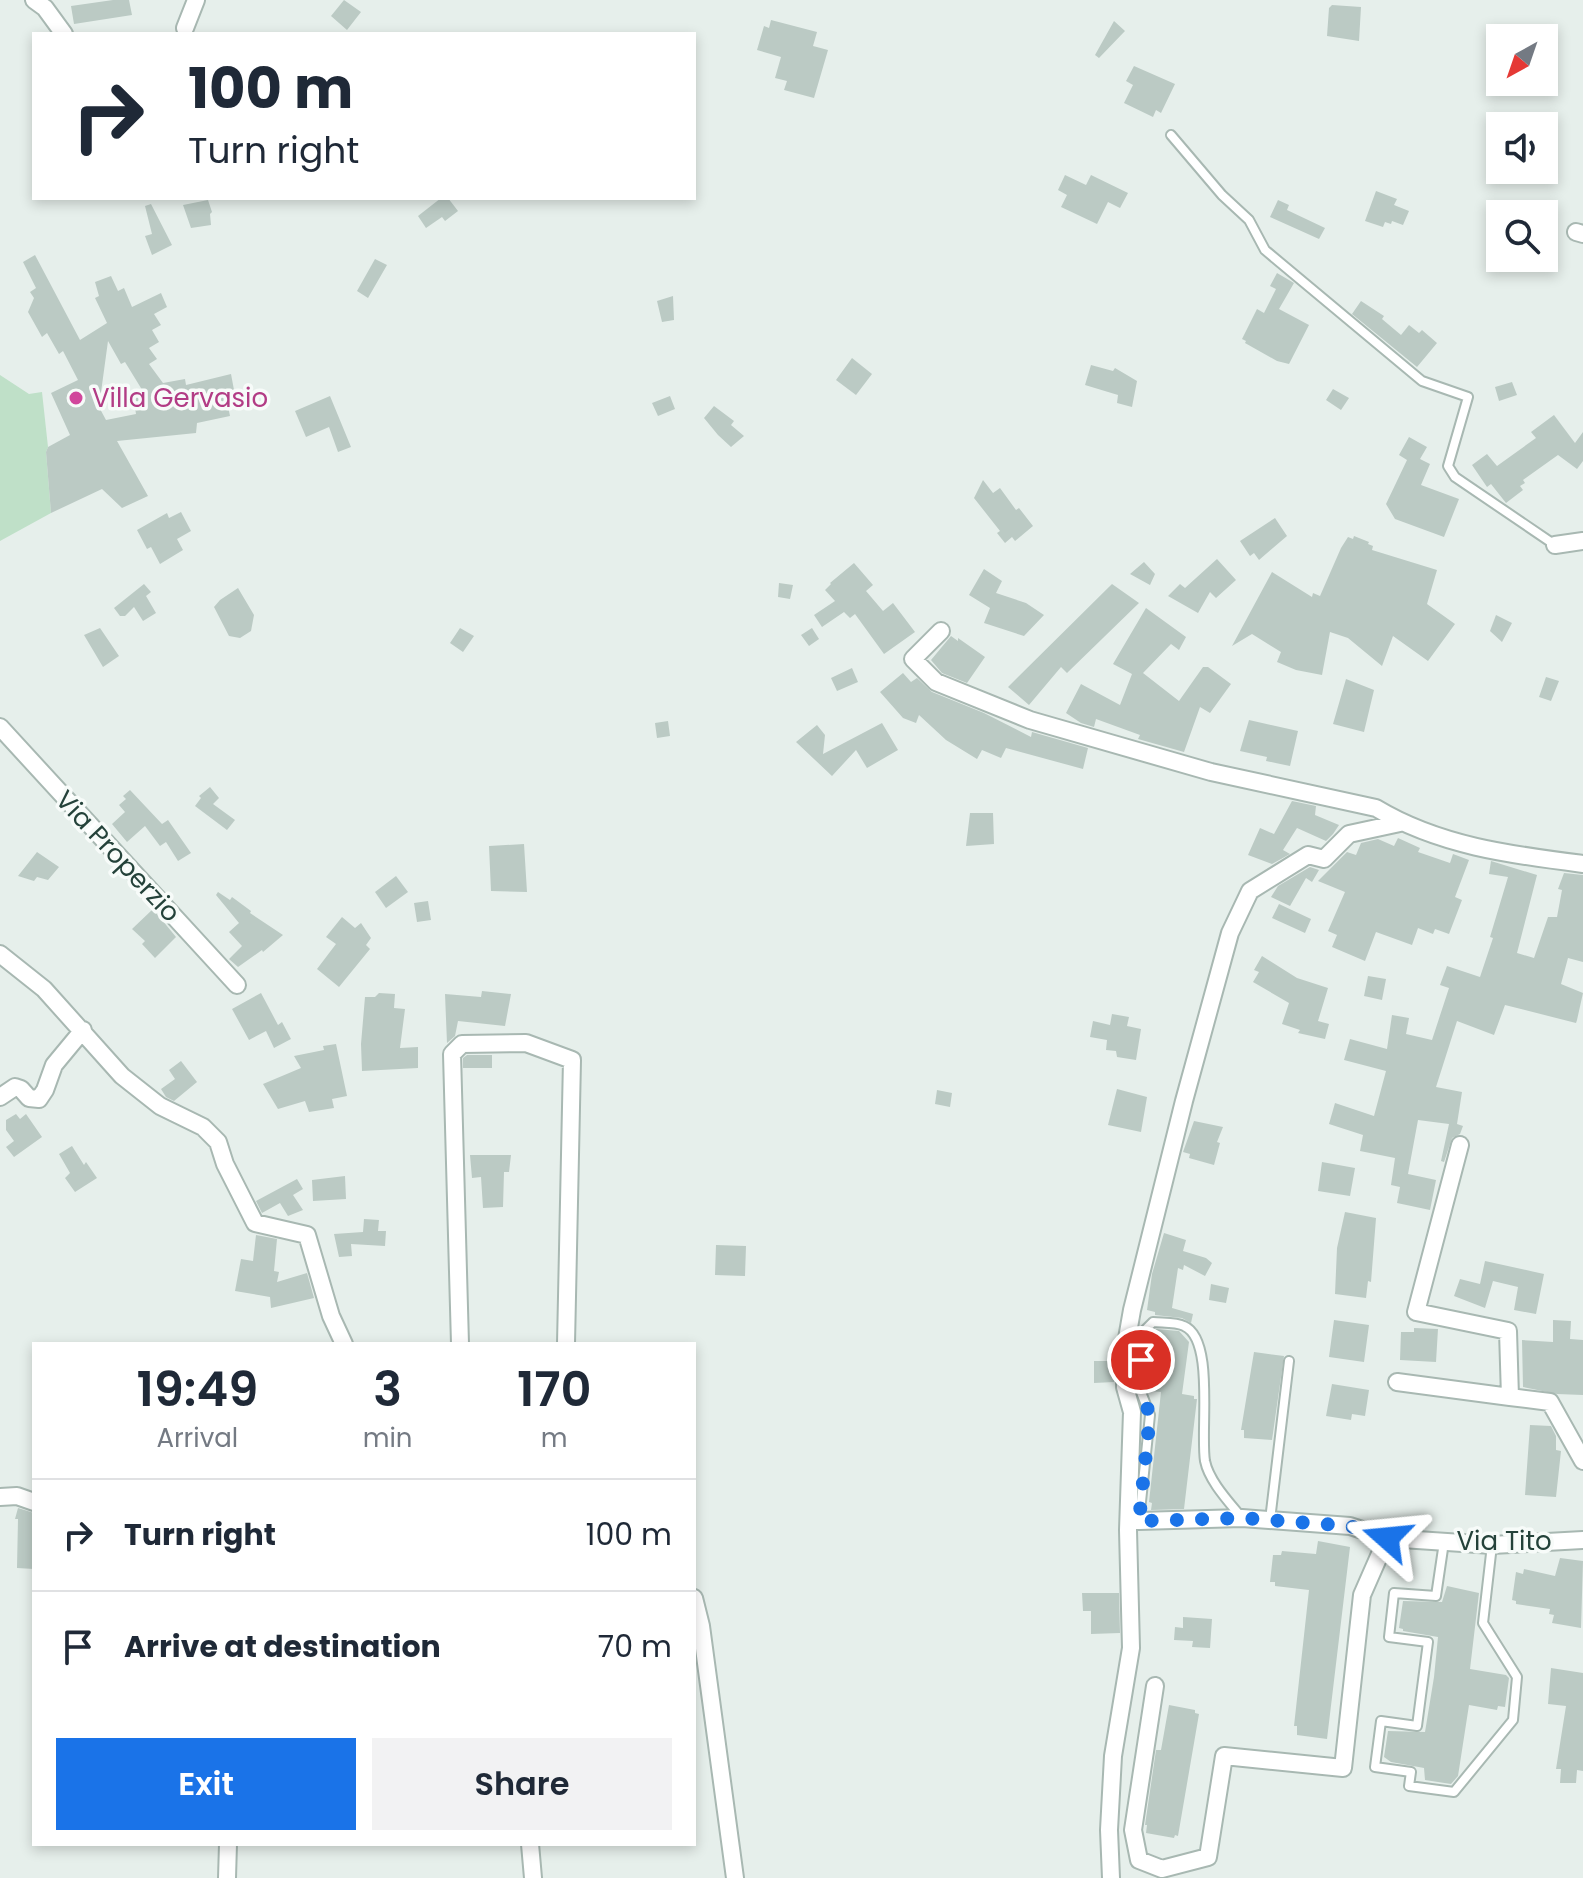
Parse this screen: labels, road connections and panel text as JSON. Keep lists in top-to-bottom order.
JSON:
{
  "streets": {
    "street": ["Via Properzio", "Via Tito"]
  },
  "places": ["Villa Gervasio"],
  "north": "bottom left",
  "page": {
    "turn": ["100 m", "Turn right"],
    "eta": [
      "19:49",
      "Arrival",
      "3",
      "min",
      "170",
      "m"
    ],
    "list": [
      {
        "name": "Turn right",
        "value": "100 m"
      },
      {
        "name": "Arrive at destination",
        "value": "70 m"
      }
    ],
    "buttons": ["Exit", "Share"]
  }
}
